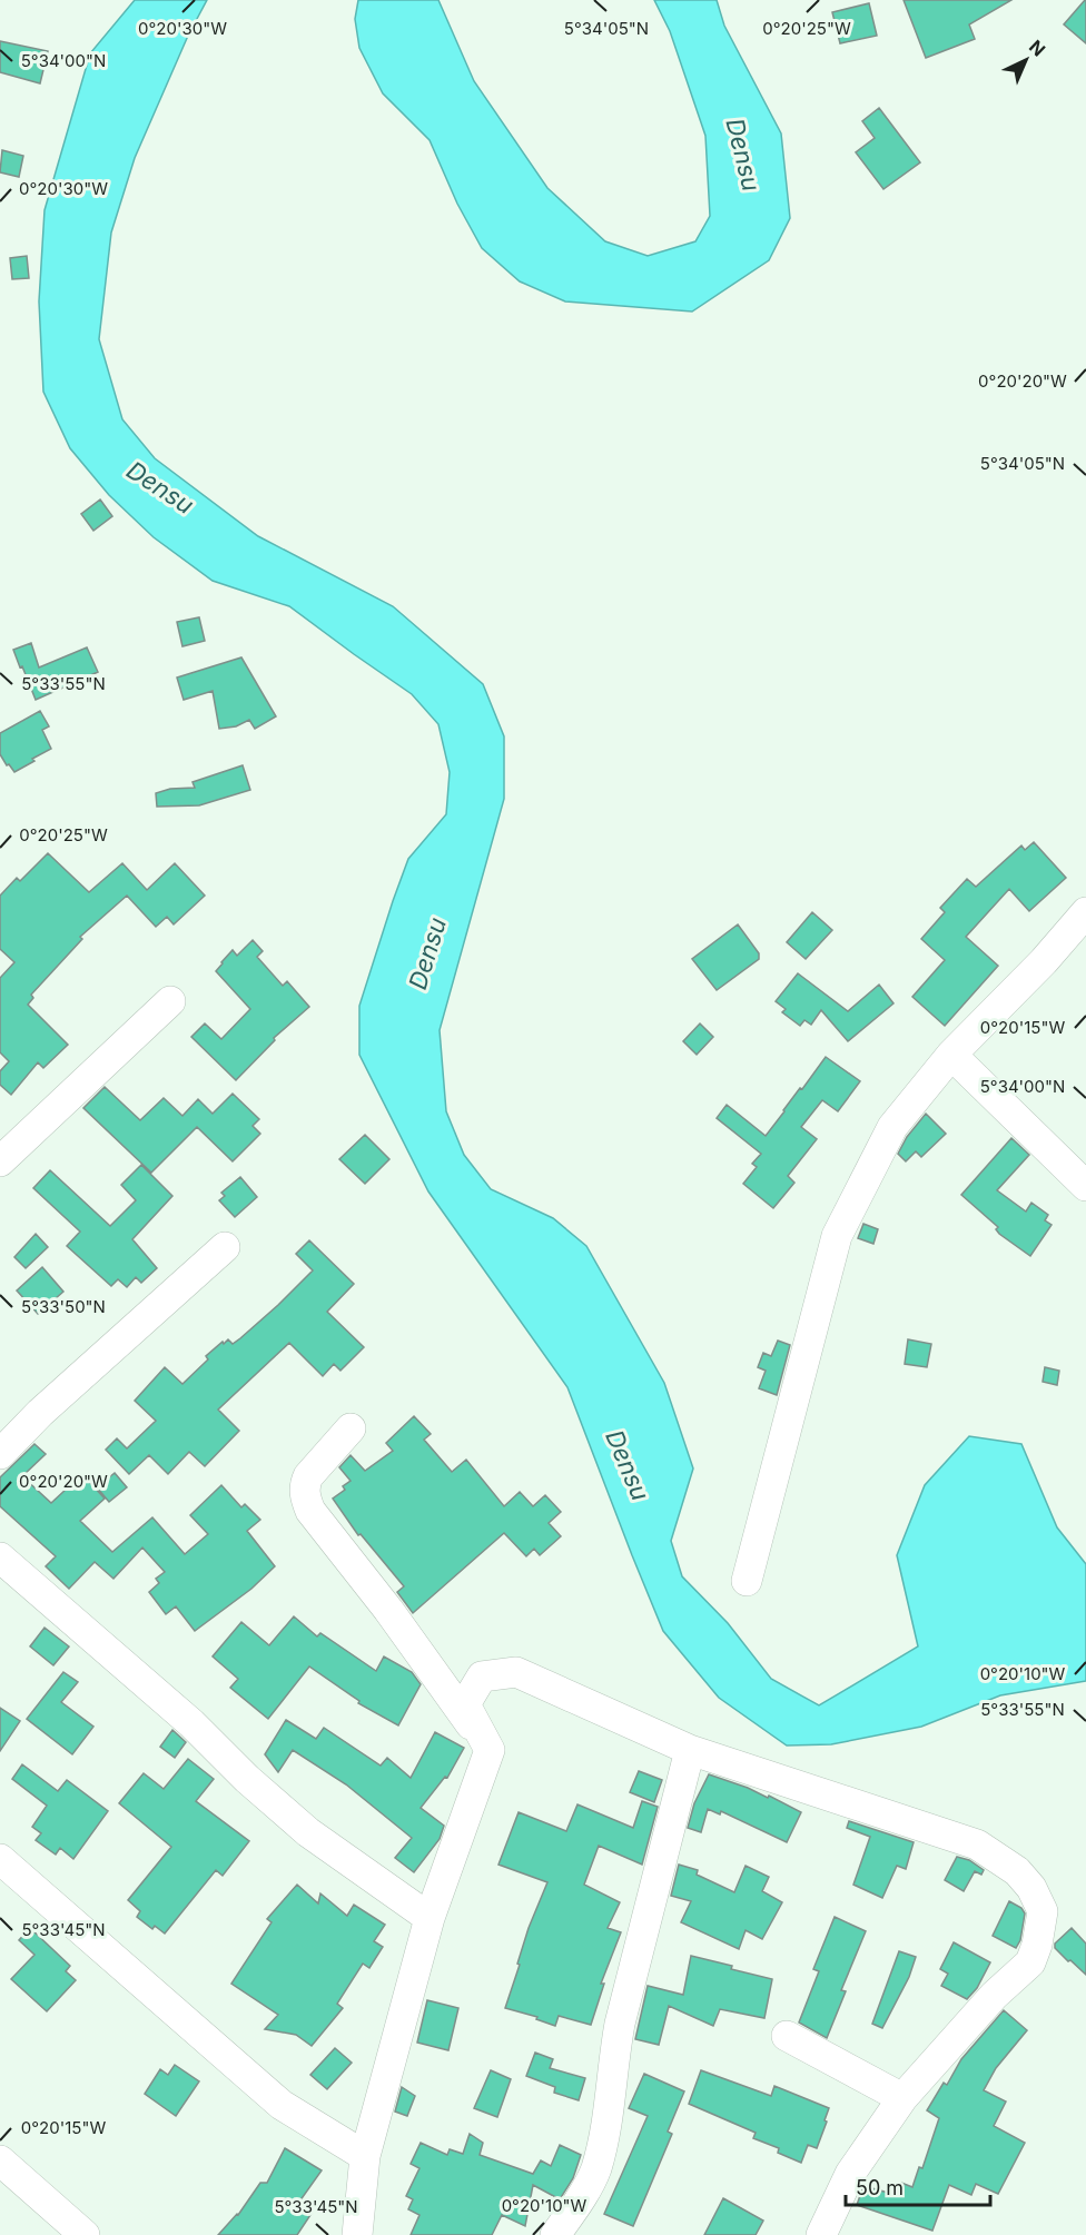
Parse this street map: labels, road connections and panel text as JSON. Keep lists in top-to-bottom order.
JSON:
{
  "water": ["Densu"],
  "scale_bar": "50 m",
  "north": "top right",
  "coordinates": [
    "5°34'05\"N",
    "0°20'30\"W",
    "0°20'25\"W",
    "5°34'00\"N",
    "0°20'20\"W",
    "5°33'55\"N",
    "0°20'15\"W",
    "5°33'50\"N",
    "0°20'10\"W",
    "5°33'45\"N"
  ]
}
